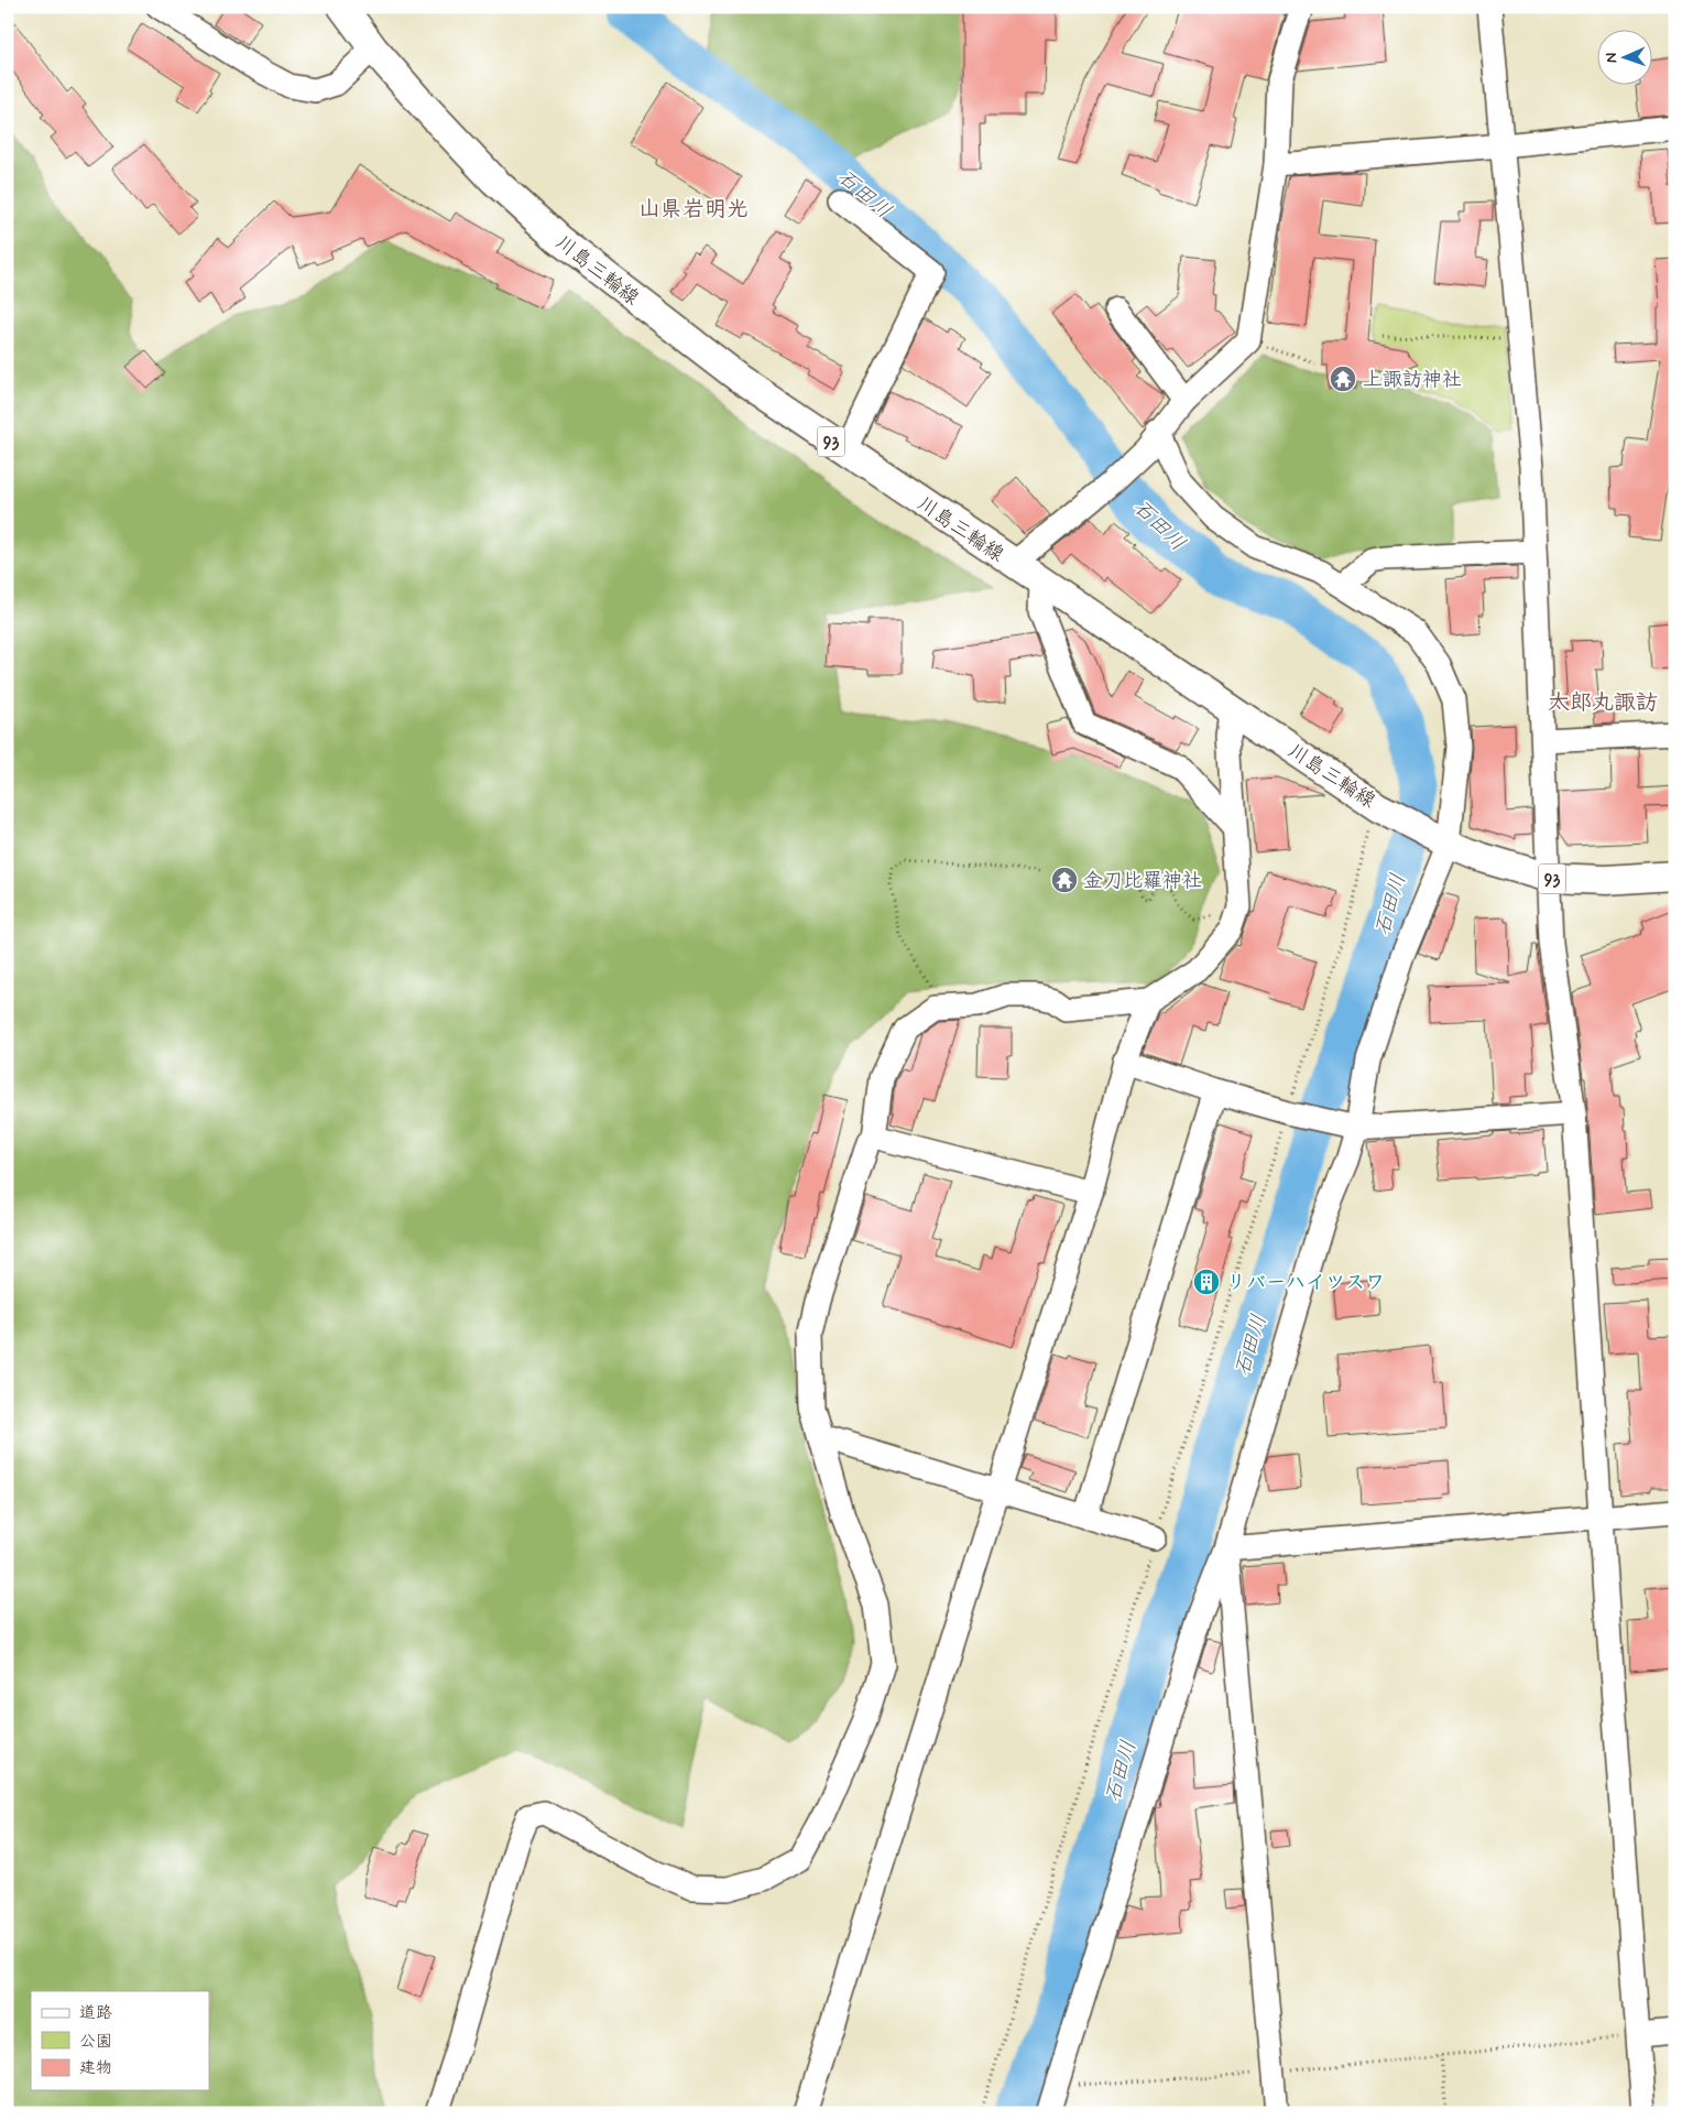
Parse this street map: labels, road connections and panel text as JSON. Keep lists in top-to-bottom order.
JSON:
{
  "streets": {
    "main road": ["川島三輪線", "93"]
  },
  "districts": ["山県岩明光", "太郎丸諏訪"],
  "water": ["石田川"],
  "places": {
    "temple": ["上諏訪神社", "金刀比羅神社"],
    "building": ["リバーハイツスワ"]
  },
  "legend": ["道路", "公園", "建物"],
  "north": "left"
}
